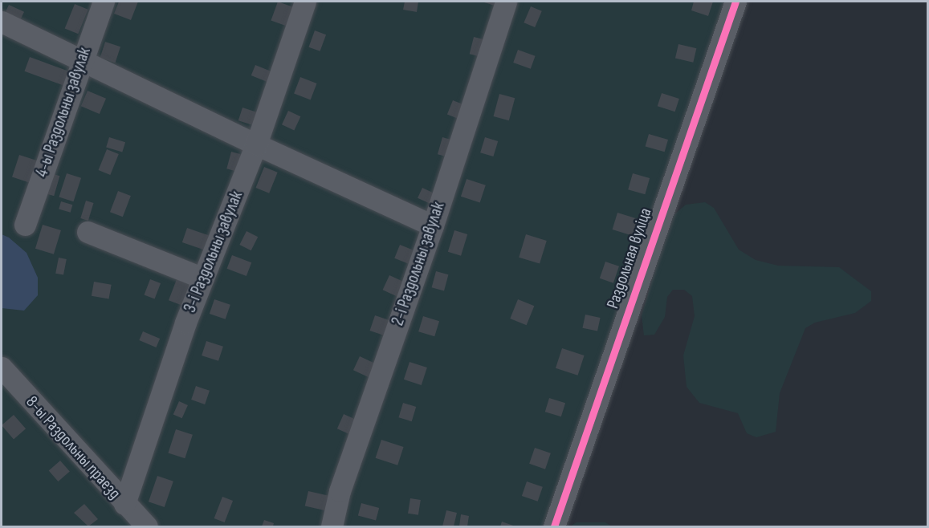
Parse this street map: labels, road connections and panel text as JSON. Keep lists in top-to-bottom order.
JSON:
{
  "streets": {
    "street": [
      "4-ы Раздольны завулак",
      "3-і Раздольны завулак",
      "Раздольная вуліца",
      "2-і Раздольны завулак",
      "8-ы Раздольны праезд"
    ]
  },
  "crossings": [
    ["3-і Раздольны завулак", "8-ы Раздольны праезд"]
  ]
}
